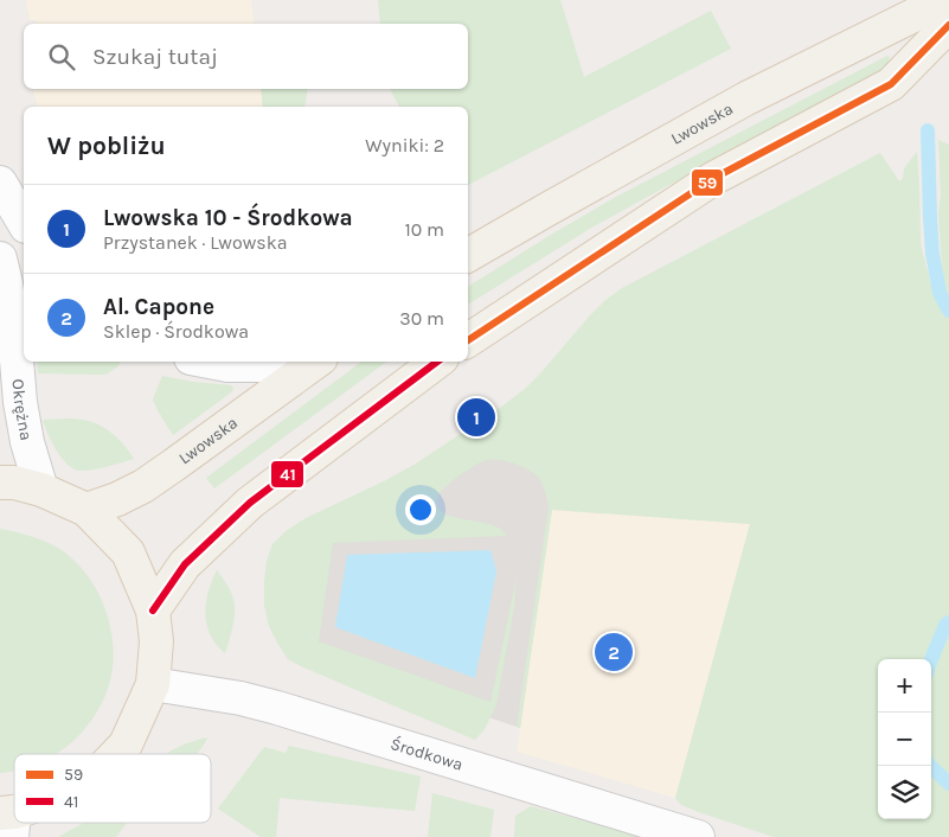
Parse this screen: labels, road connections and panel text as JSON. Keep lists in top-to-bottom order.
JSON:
{
  "streets": {
    "main road": ["Lwowska"],
    "street": ["Okrężna", "Środkowa"]
  },
  "lines": ["transit line 59", "transit line 41"],
  "legend": ["59", "41"],
  "page": {
    "search": "Szukaj tutaj",
    "heading": ["W pobliżu", "Wyniki: 2"],
    "list": [
      {
        "mark": "1",
        "name": "Lwowska 10 - Środkowa",
        "note": "Przystanek · Lwowska",
        "value": "10 m"
      },
      {
        "mark": "2",
        "name": "Al. Capone",
        "note": "Sklep · Środkowa",
        "value": "30 m"
      }
    ],
    "pins": ["1", "2"],
    "map_buttons": ["+", "−"]
  }
}
